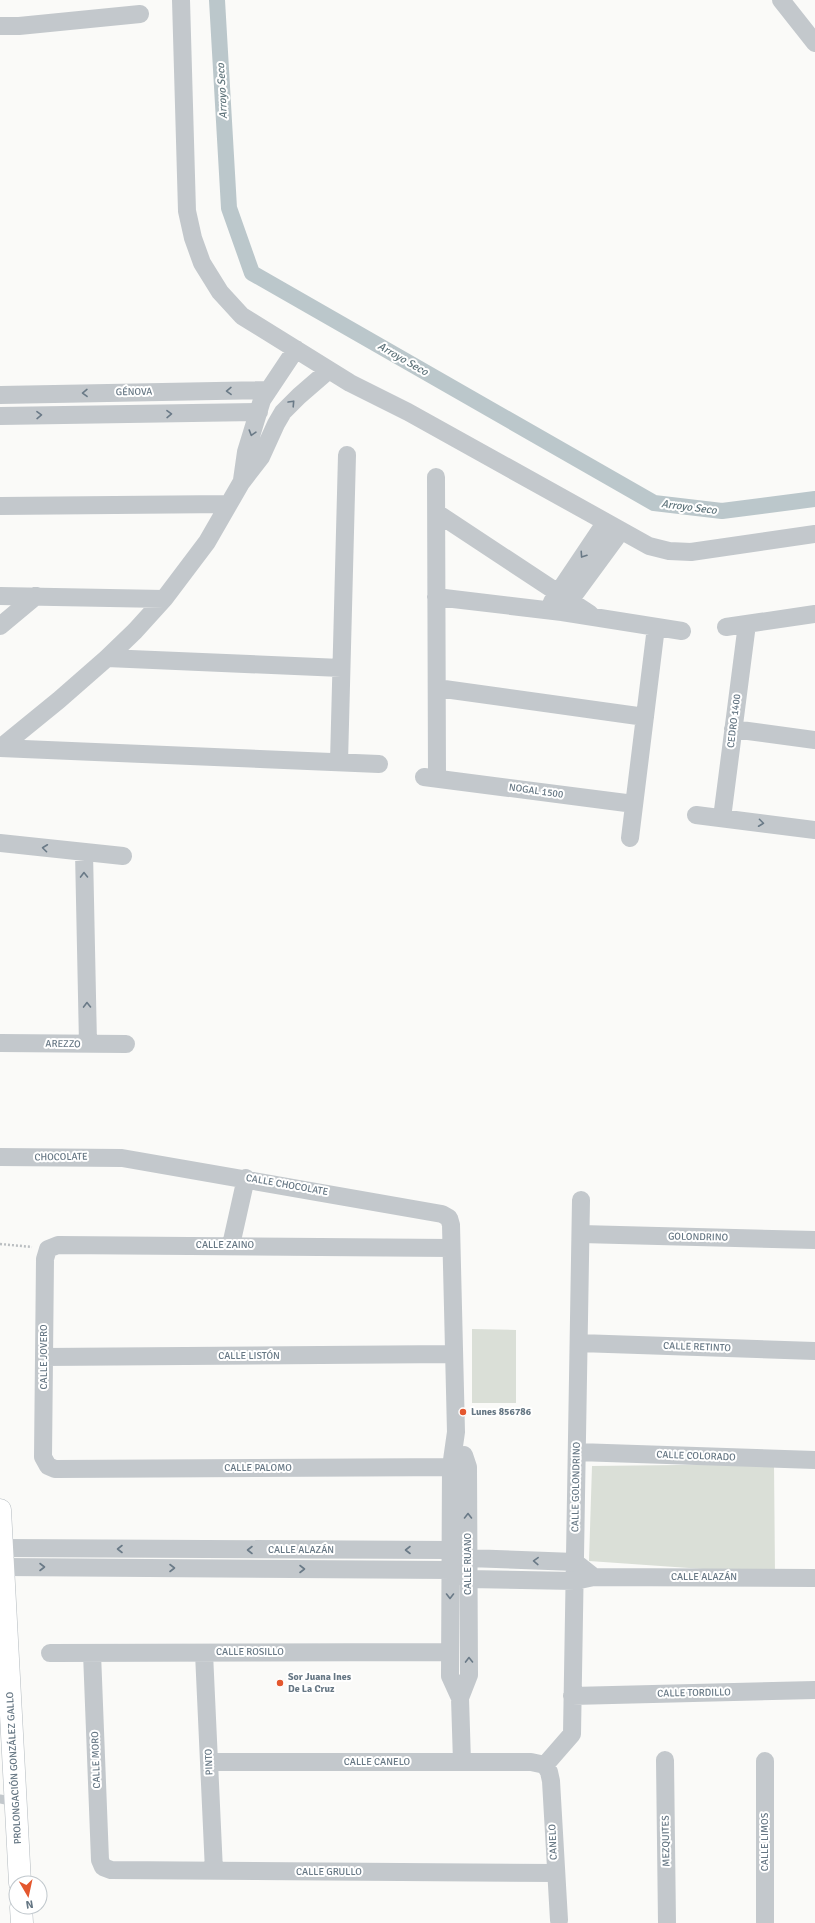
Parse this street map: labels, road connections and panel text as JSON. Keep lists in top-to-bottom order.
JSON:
{
  "streets": {
    "street": [
      "GÉNOVA",
      "CEDRO 1400",
      "NOGAL 1500",
      "AREZZO",
      "CHOCOLATE",
      "CALLE CHOCOLATE",
      "GOLONDRINO",
      "CALLE ZAINO",
      "CALLE RETINTO",
      "CALLE LISTÓN",
      "CALLE JOVERO",
      "CALLE COLORADO",
      "CALLE PALOMO",
      "CALLE GOLONDRINO",
      "CALLE ALAZÁN",
      "CALLE RUANO",
      "CALLE ROSILLO",
      "CALLE TORDILLO",
      "CALLE MORO",
      "PINTO",
      "CALLE CANELO",
      "PROLONGACIÓN GONZÁLEZ GALLO",
      "MEZQUITES",
      "CANELO",
      "CALLE LIMOS",
      "CALLE GRULLO"
    ]
  },
  "crossings": [
    ["CHOCOLATE", "CALLE CHOCOLATE"],
    ["CALLE CHOCOLATE", "CALLE RUANO"],
    ["GOLONDRINO", "CALLE GOLONDRINO"],
    ["CALLE ZAINO", "CALLE JOVERO"],
    ["CALLE ZAINO", "CALLE RUANO"],
    ["CALLE RETINTO", "CALLE GOLONDRINO"],
    ["CALLE LISTÓN", "CALLE JOVERO"],
    ["CALLE LISTÓN", "CALLE RUANO"],
    ["CALLE JOVERO", "CALLE PALOMO"],
    ["CALLE COLORADO", "CALLE GOLONDRINO"],
    ["CALLE PALOMO", "CALLE RUANO"],
    ["CALLE GOLONDRINO", "CALLE ALAZÁN"],
    ["CALLE GOLONDRINO", "CALLE TORDILLO"],
    ["CALLE GOLONDRINO", "CALLE CANELO"],
    ["CALLE GOLONDRINO", "CANELO"],
    ["CALLE ALAZÁN", "CALLE RUANO"],
    ["CALLE ALAZÁN", "PROLONGACIÓN GONZÁLEZ GALLO"],
    ["CALLE RUANO", "CALLE ROSILLO"],
    ["CALLE RUANO", "CALLE CANELO"],
    ["CALLE ROSILLO", "CALLE MORO"],
    ["CALLE ROSILLO", "PINTO"],
    ["CALLE MORO", "CALLE GRULLO"],
    ["PINTO", "CALLE CANELO"],
    ["PINTO", "CALLE GRULLO"],
    ["CALLE CANELO", "CANELO"],
    ["CANELO", "CALLE GRULLO"]
  ],
  "water": ["Arroyo Seco"],
  "places": ["Lunes 856786", "Sor Juana Ines De La Cruz"],
  "north": "bottom"
}
